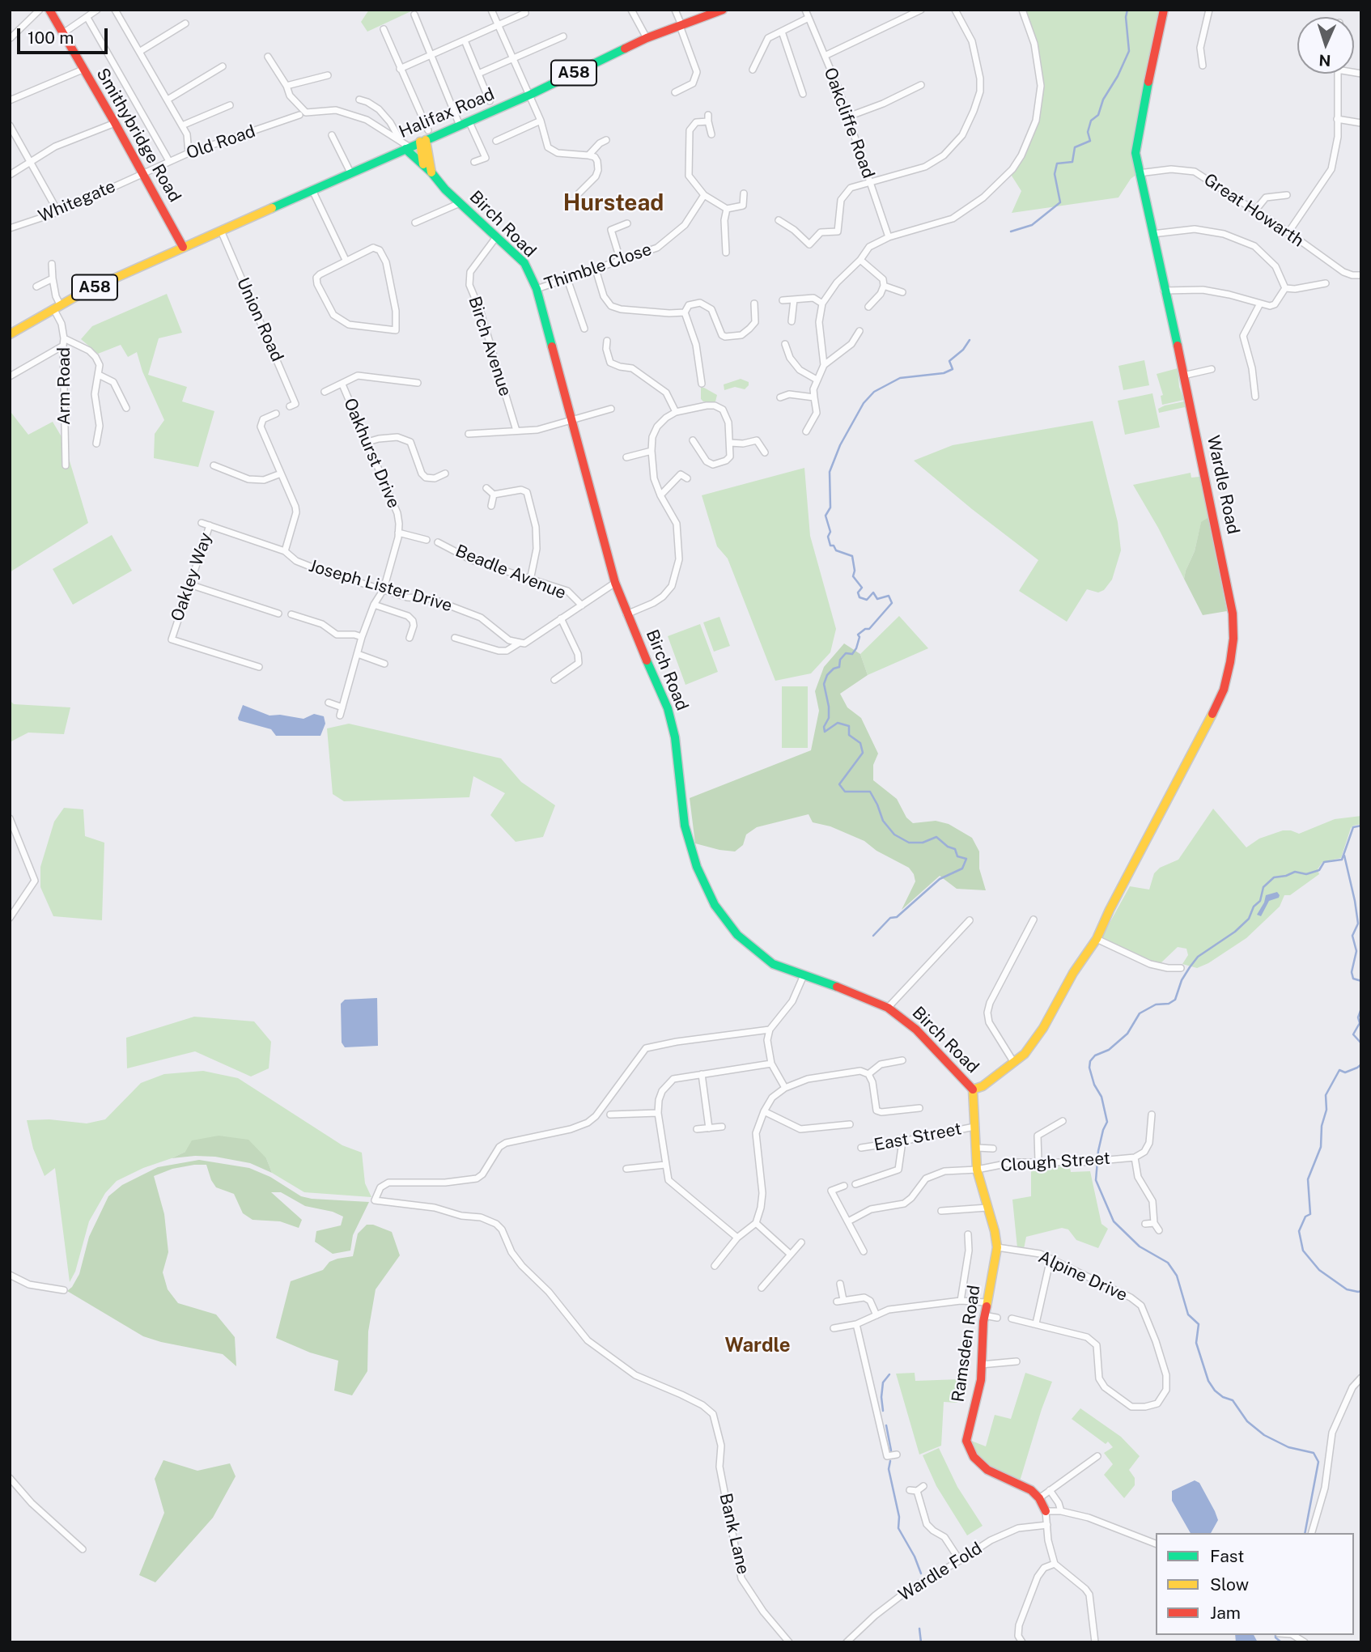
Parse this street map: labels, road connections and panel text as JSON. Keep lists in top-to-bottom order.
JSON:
{
  "streets": {
    "main road": [
      "A58",
      "Halifax Road",
      "Smithybridge Road",
      "Birch Road",
      "Wardle Road",
      "Ramsden Road"
    ],
    "street": [
      "Oakcliffe Road",
      "Old Road",
      "Whitegate",
      "Great Howarth",
      "Thimble Close",
      "Union Road",
      "Birch Avenue",
      "Arm Road",
      "Oakhurst Drive",
      "Beadle Avenue",
      "Oakley Way",
      "Joseph Lister Drive",
      "East Street",
      "Clough Street",
      "Alpine Drive",
      "Bank Lane",
      "Wardle Fold"
    ]
  },
  "crossings": [
    ["A58", "Halifax Road"],
    ["A58", "Smithybridge Road"],
    ["A58", "Arm Road"],
    ["Halifax Road", "Smithybridge Road"],
    ["Halifax Road", "Old Road"],
    ["Halifax Road", "Birch Road"],
    ["Halifax Road", "Union Road"],
    ["Smithybridge Road", "Old Road"],
    ["Smithybridge Road", "Whitegate"],
    ["Old Road", "Whitegate"],
    ["Old Road", "Birch Road"],
    ["Great Howarth", "Wardle Road"],
    ["Birch Road", "Thimble Close"],
    ["Birch Road", "Birch Avenue"],
    ["Birch Road", "Ramsden Road"],
    ["Oakhurst Drive", "Joseph Lister Drive"],
    ["Oakley Way", "Joseph Lister Drive"],
    ["East Street", "Ramsden Road"],
    ["Clough Street", "Ramsden Road"],
    ["Alpine Drive", "Ramsden Road"]
  ],
  "districts": ["Hurstead", "Wardle"],
  "legend": ["Fast", "Slow", "Jam"],
  "scale_bar": "100 m",
  "north": "bottom"
}
